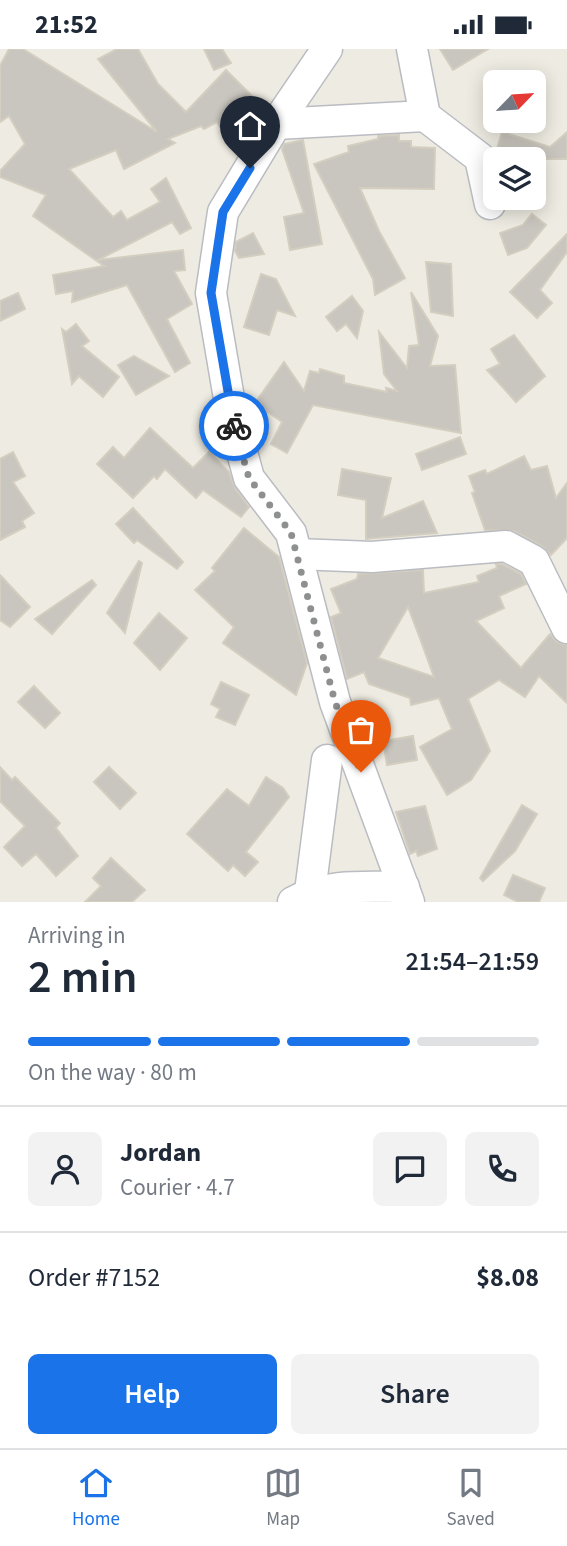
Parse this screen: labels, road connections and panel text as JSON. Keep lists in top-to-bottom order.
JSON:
{
  "north": "top right",
  "page": {
    "status": "21:52",
    "heading": ["2 min", "Arriving in", "21:54–21:59"],
    "panel": [
      "Jordan",
      "Courier · 4.7",
      "Order #7152",
      "$8.08"
    ],
    "bar": "On the way · 80 m",
    "buttons": ["Help", "Share"],
    "tabs": ["Home", "Map", "Saved"]
  }
}
